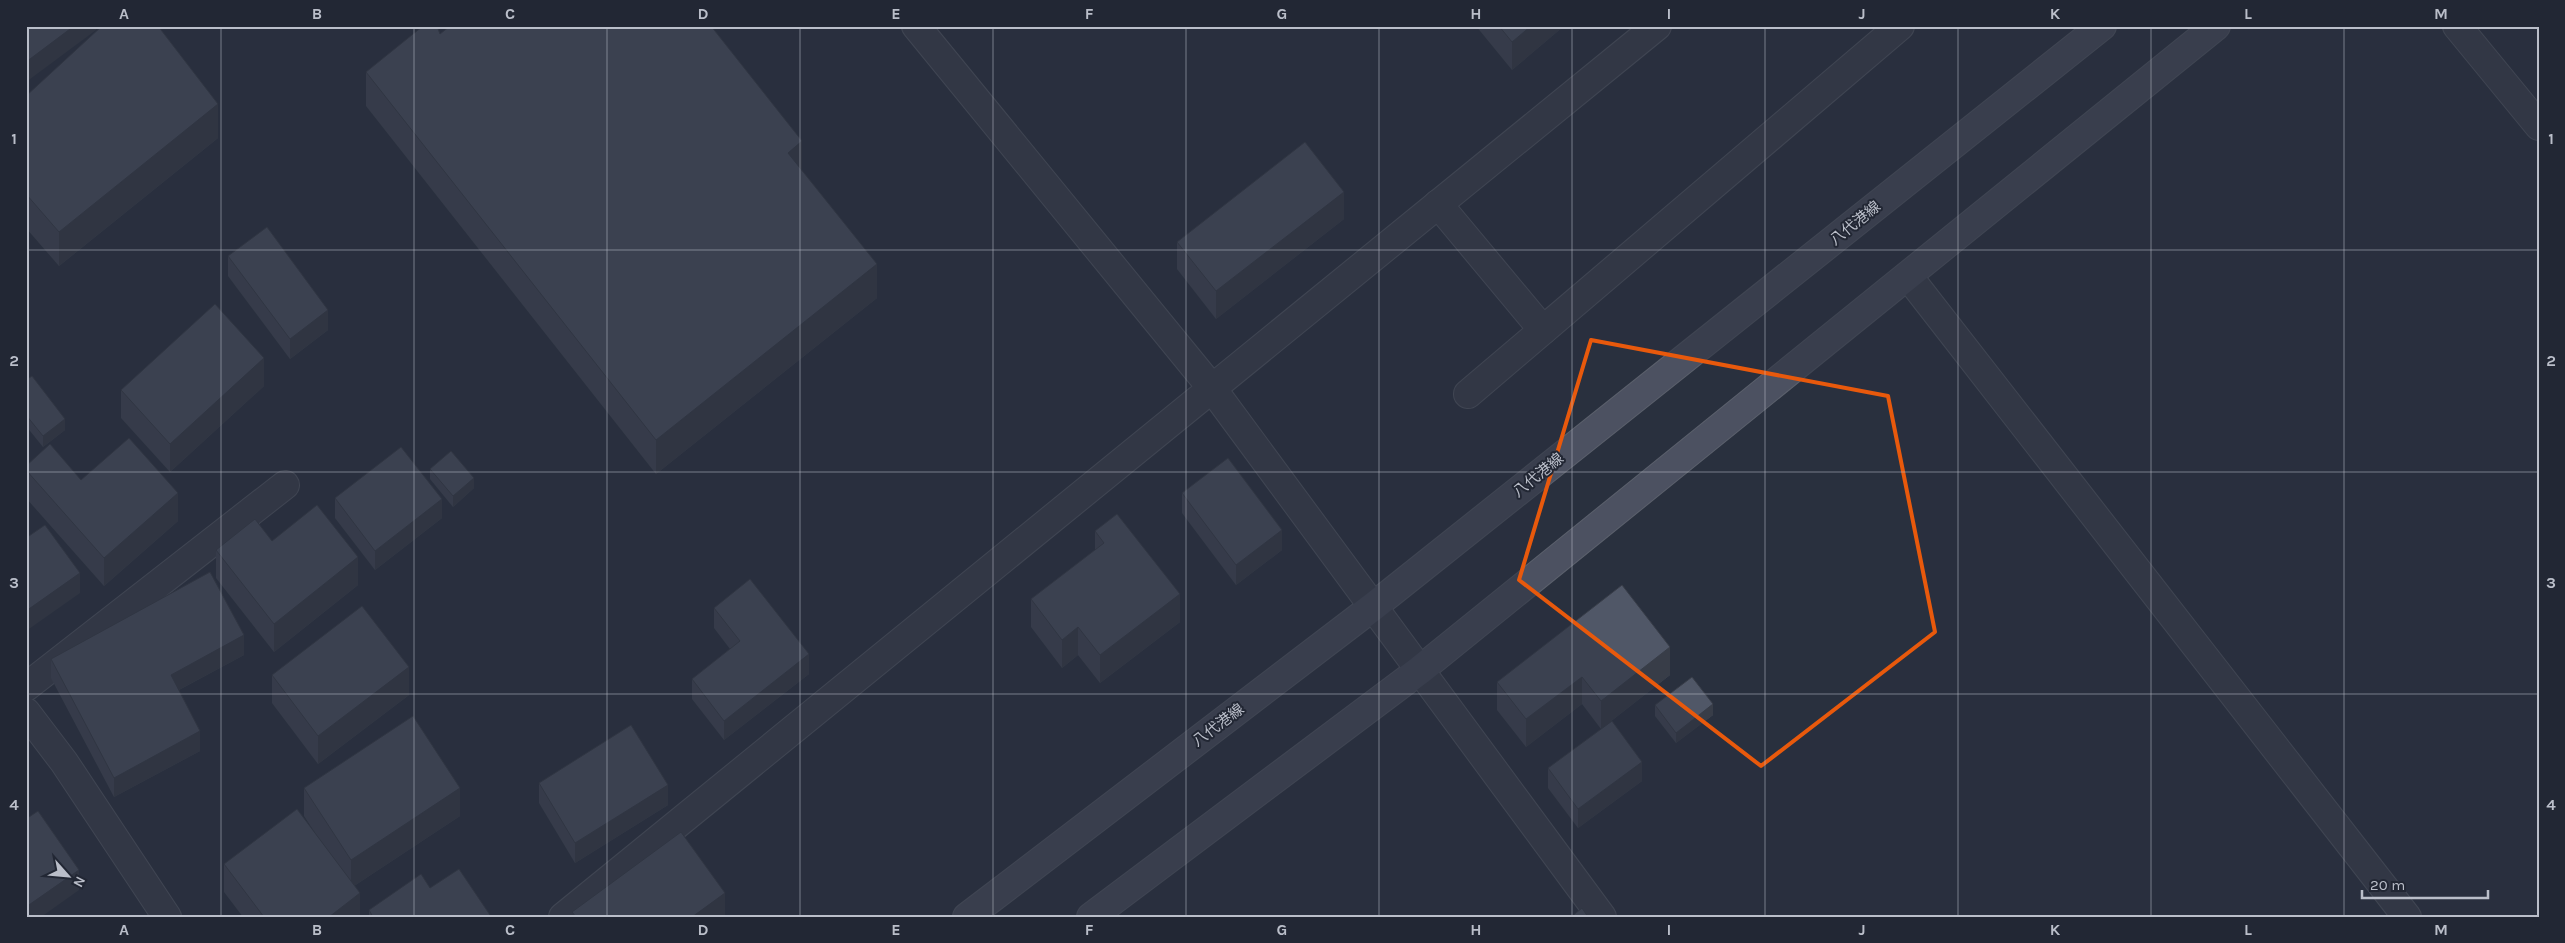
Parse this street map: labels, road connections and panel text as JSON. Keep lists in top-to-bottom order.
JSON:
{
  "streets": {
    "main road": ["八代港線"]
  },
  "scale_bar": "20 m",
  "north": "bottom right",
  "grid": {
    "columns": [
      "A",
      "B",
      "C",
      "D",
      "E",
      "F",
      "G",
      "H",
      "I",
      "J",
      "K",
      "L",
      "M"
    ],
    "rows": [
      "1",
      "2",
      "3",
      "4"
    ]
  }
}
